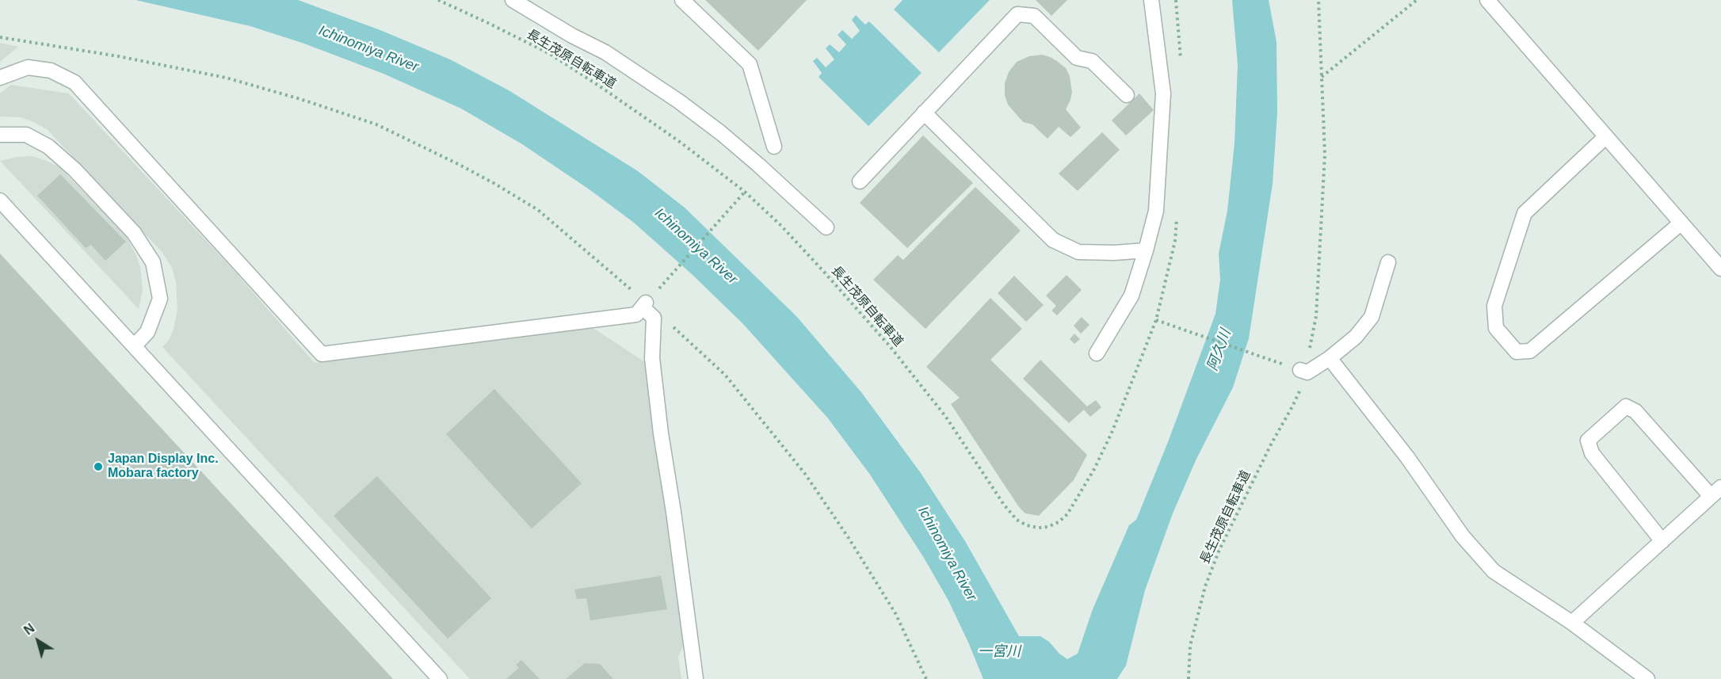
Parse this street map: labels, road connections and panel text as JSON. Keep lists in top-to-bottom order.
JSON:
{
  "streets": {
    "path": ["長生茂原自転車道"]
  },
  "water": ["Ichinomiya River", "阿久川", "一宮川"],
  "places": ["Japan Display Inc. Mobara factory"],
  "north": "top left"
}
